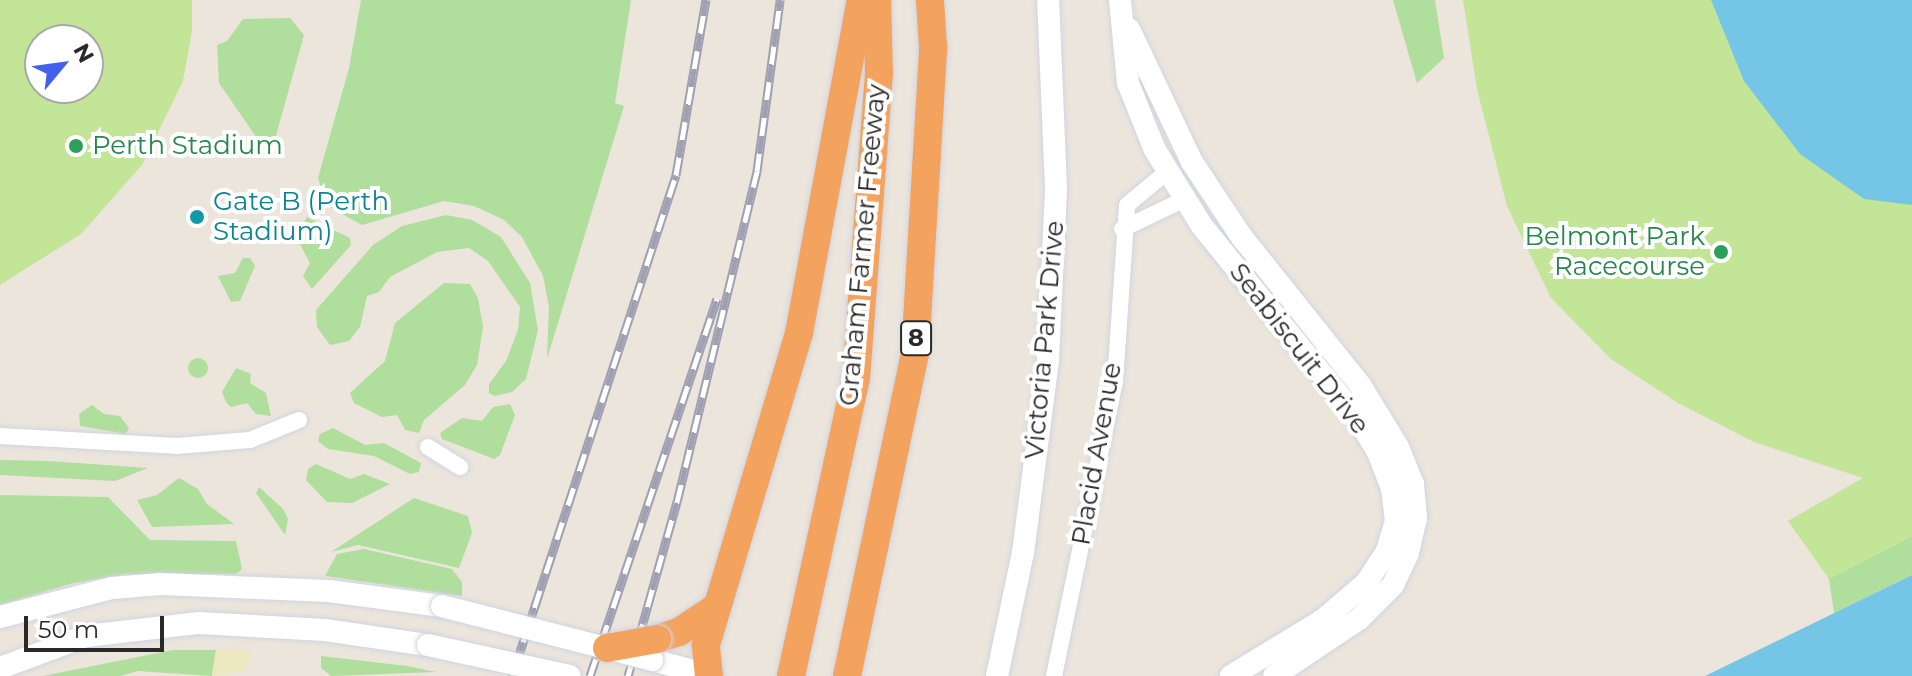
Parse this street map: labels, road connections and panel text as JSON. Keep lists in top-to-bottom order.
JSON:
{
  "streets": {
    "highway": ["Graham Farmer Freeway", "8"],
    "street": ["Victoria Park Drive", "Seabiscuit Drive", "Placid Avenue"]
  },
  "places": ["Perth Stadium", "Gate B (Perth Stadium)", "Belmont Park Racecourse"],
  "scale_bar": "50 m",
  "north": "top right"
}
